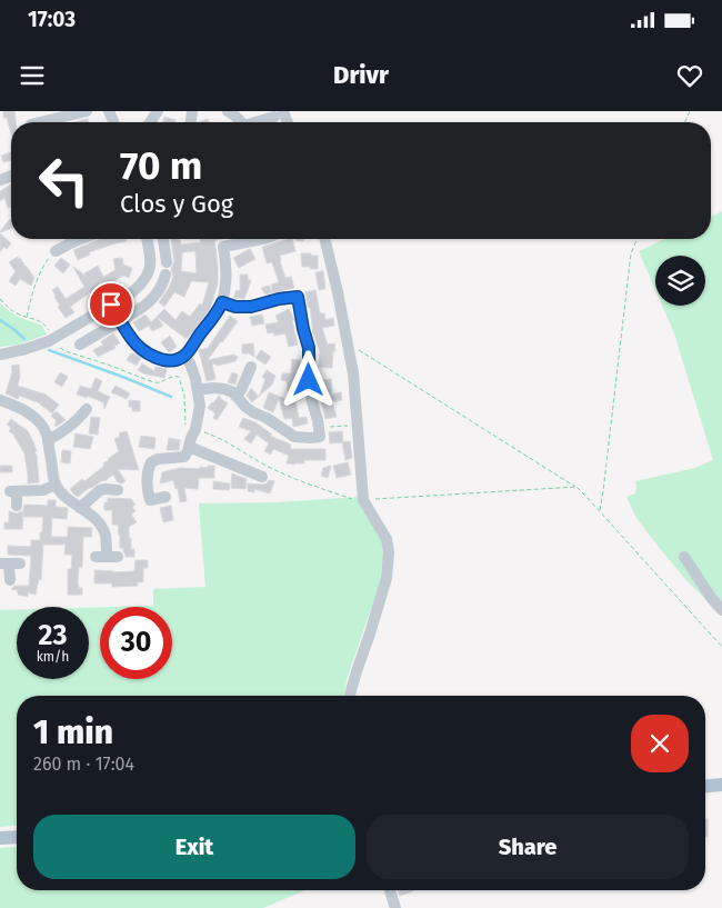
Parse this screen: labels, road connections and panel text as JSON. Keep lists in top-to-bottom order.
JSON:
{
  "page": {
    "status": "17:03",
    "header": "Drivr",
    "turn": ["70 m", "Clos y Gog"],
    "speed": "23 km/h",
    "limit": "30",
    "heading": ["1 min", "260 m · 17:04"],
    "buttons": ["Exit", "Share"]
  }
}
